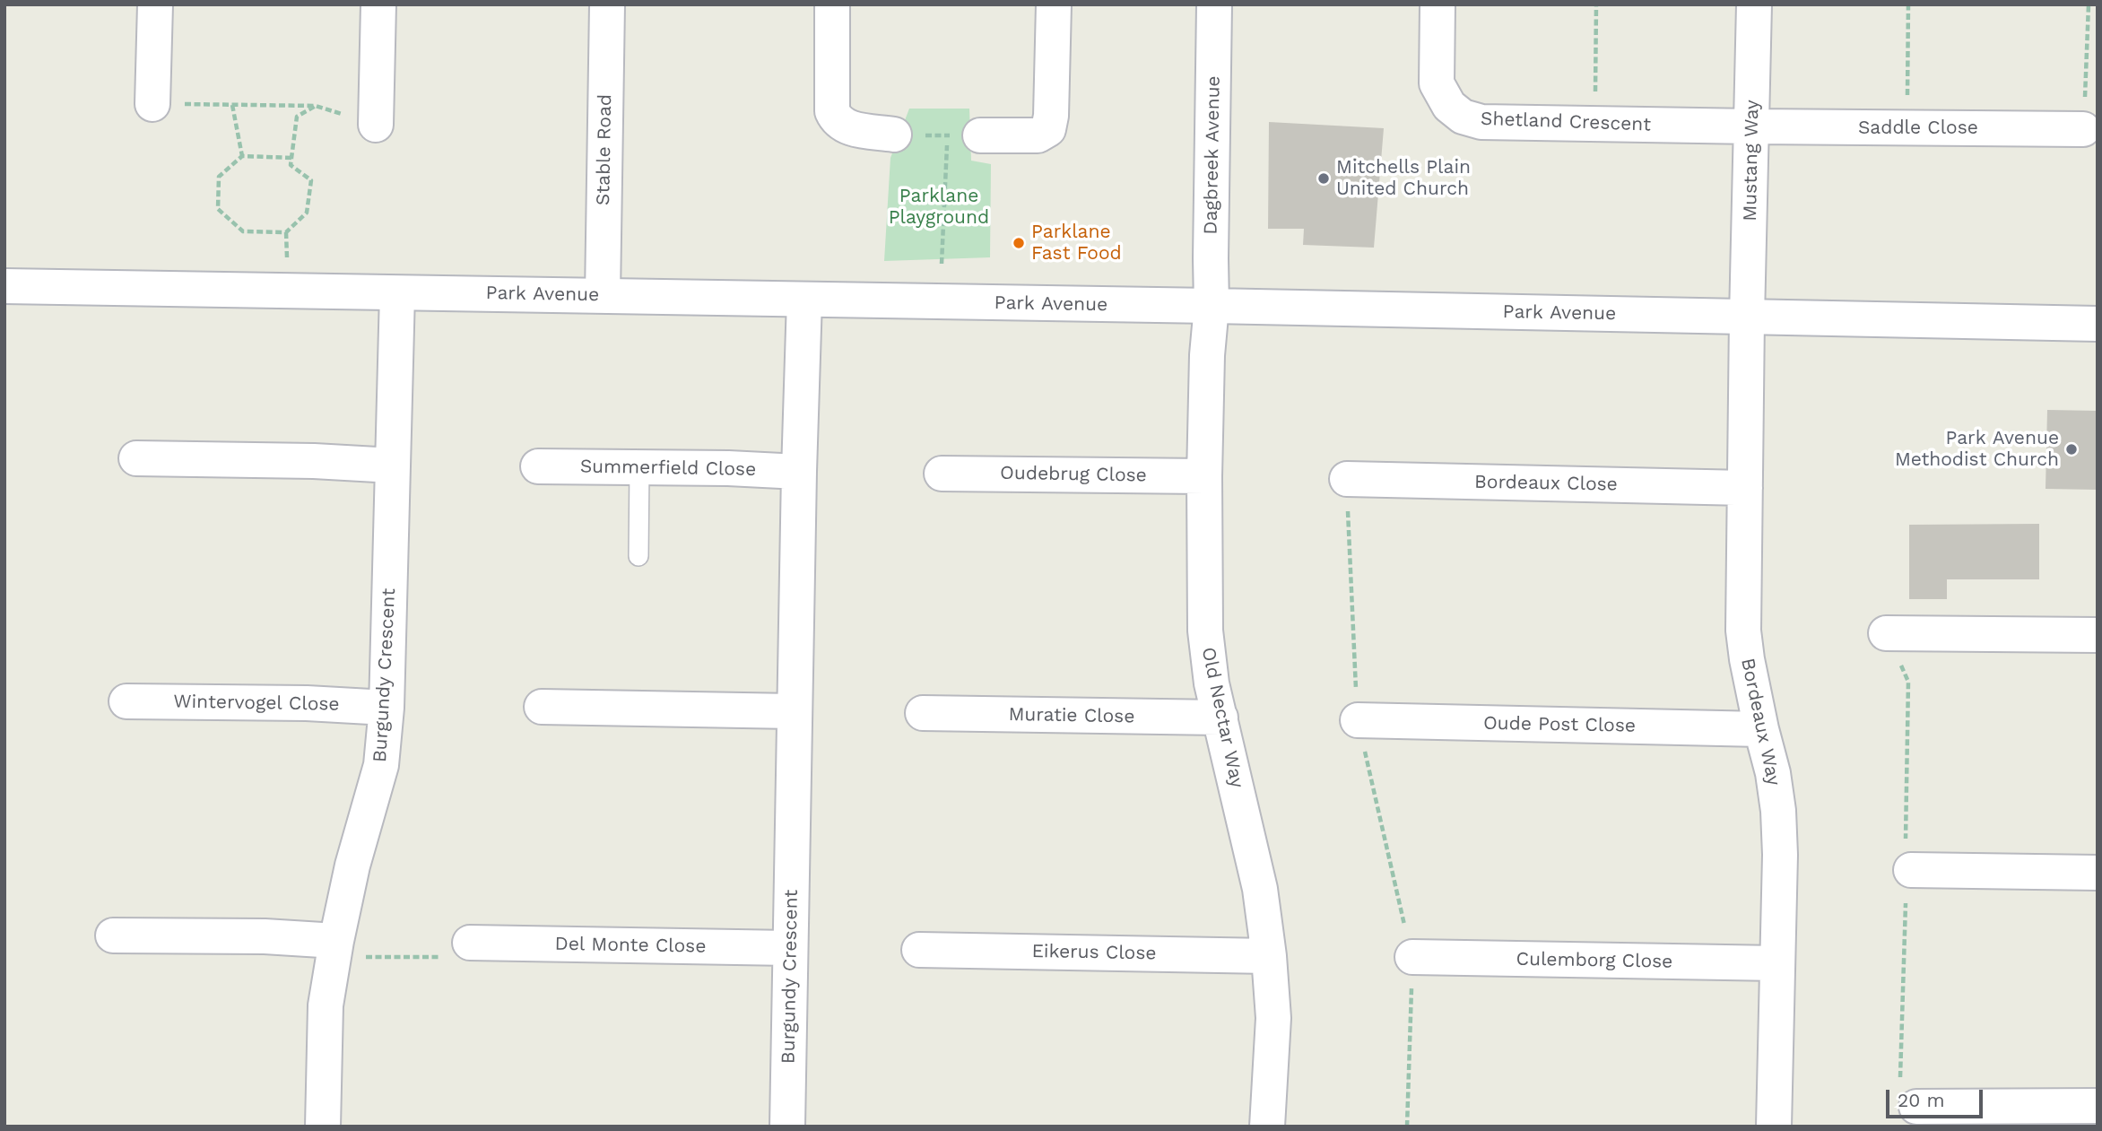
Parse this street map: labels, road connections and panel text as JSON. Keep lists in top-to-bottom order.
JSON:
{
  "streets": {
    "street": [
      "Shetland Crescent",
      "Saddle Close",
      "Stable Road",
      "Dagbreek Avenue",
      "Mustang Way",
      "Park Avenue",
      "Summerfield Close",
      "Oudebrug Close",
      "Bordeaux Close",
      "Burgundy Crescent",
      "Wintervogel Close",
      "Muratie Close",
      "Old Nectar Way",
      "Bordeaux Way",
      "Oude Post Close",
      "Del Monte Close",
      "Eikerus Close",
      "Culemborg Close"
    ]
  },
  "crossings": [
    ["Shetland Crescent", "Saddle Close"],
    ["Shetland Crescent", "Mustang Way"],
    ["Saddle Close", "Mustang Way"],
    ["Stable Road", "Park Avenue"],
    ["Dagbreek Avenue", "Park Avenue"],
    ["Dagbreek Avenue", "Old Nectar Way"],
    ["Mustang Way", "Park Avenue"],
    ["Mustang Way", "Bordeaux Way"],
    ["Park Avenue", "Burgundy Crescent"],
    ["Park Avenue", "Old Nectar Way"],
    ["Park Avenue", "Bordeaux Way"],
    ["Summerfield Close", "Burgundy Crescent"],
    ["Oudebrug Close", "Old Nectar Way"],
    ["Bordeaux Close", "Bordeaux Way"],
    ["Burgundy Crescent", "Wintervogel Close"],
    ["Burgundy Crescent", "Del Monte Close"],
    ["Muratie Close", "Old Nectar Way"],
    ["Old Nectar Way", "Eikerus Close"],
    ["Bordeaux Way", "Oude Post Close"],
    ["Bordeaux Way", "Culemborg Close"]
  ],
  "parks": ["Parklane Playground"],
  "places": ["Mitchells Plain United Church", "Parklane Fast Food", "Park Avenue Methodist Church"],
  "scale_bar": "20 m"
}
